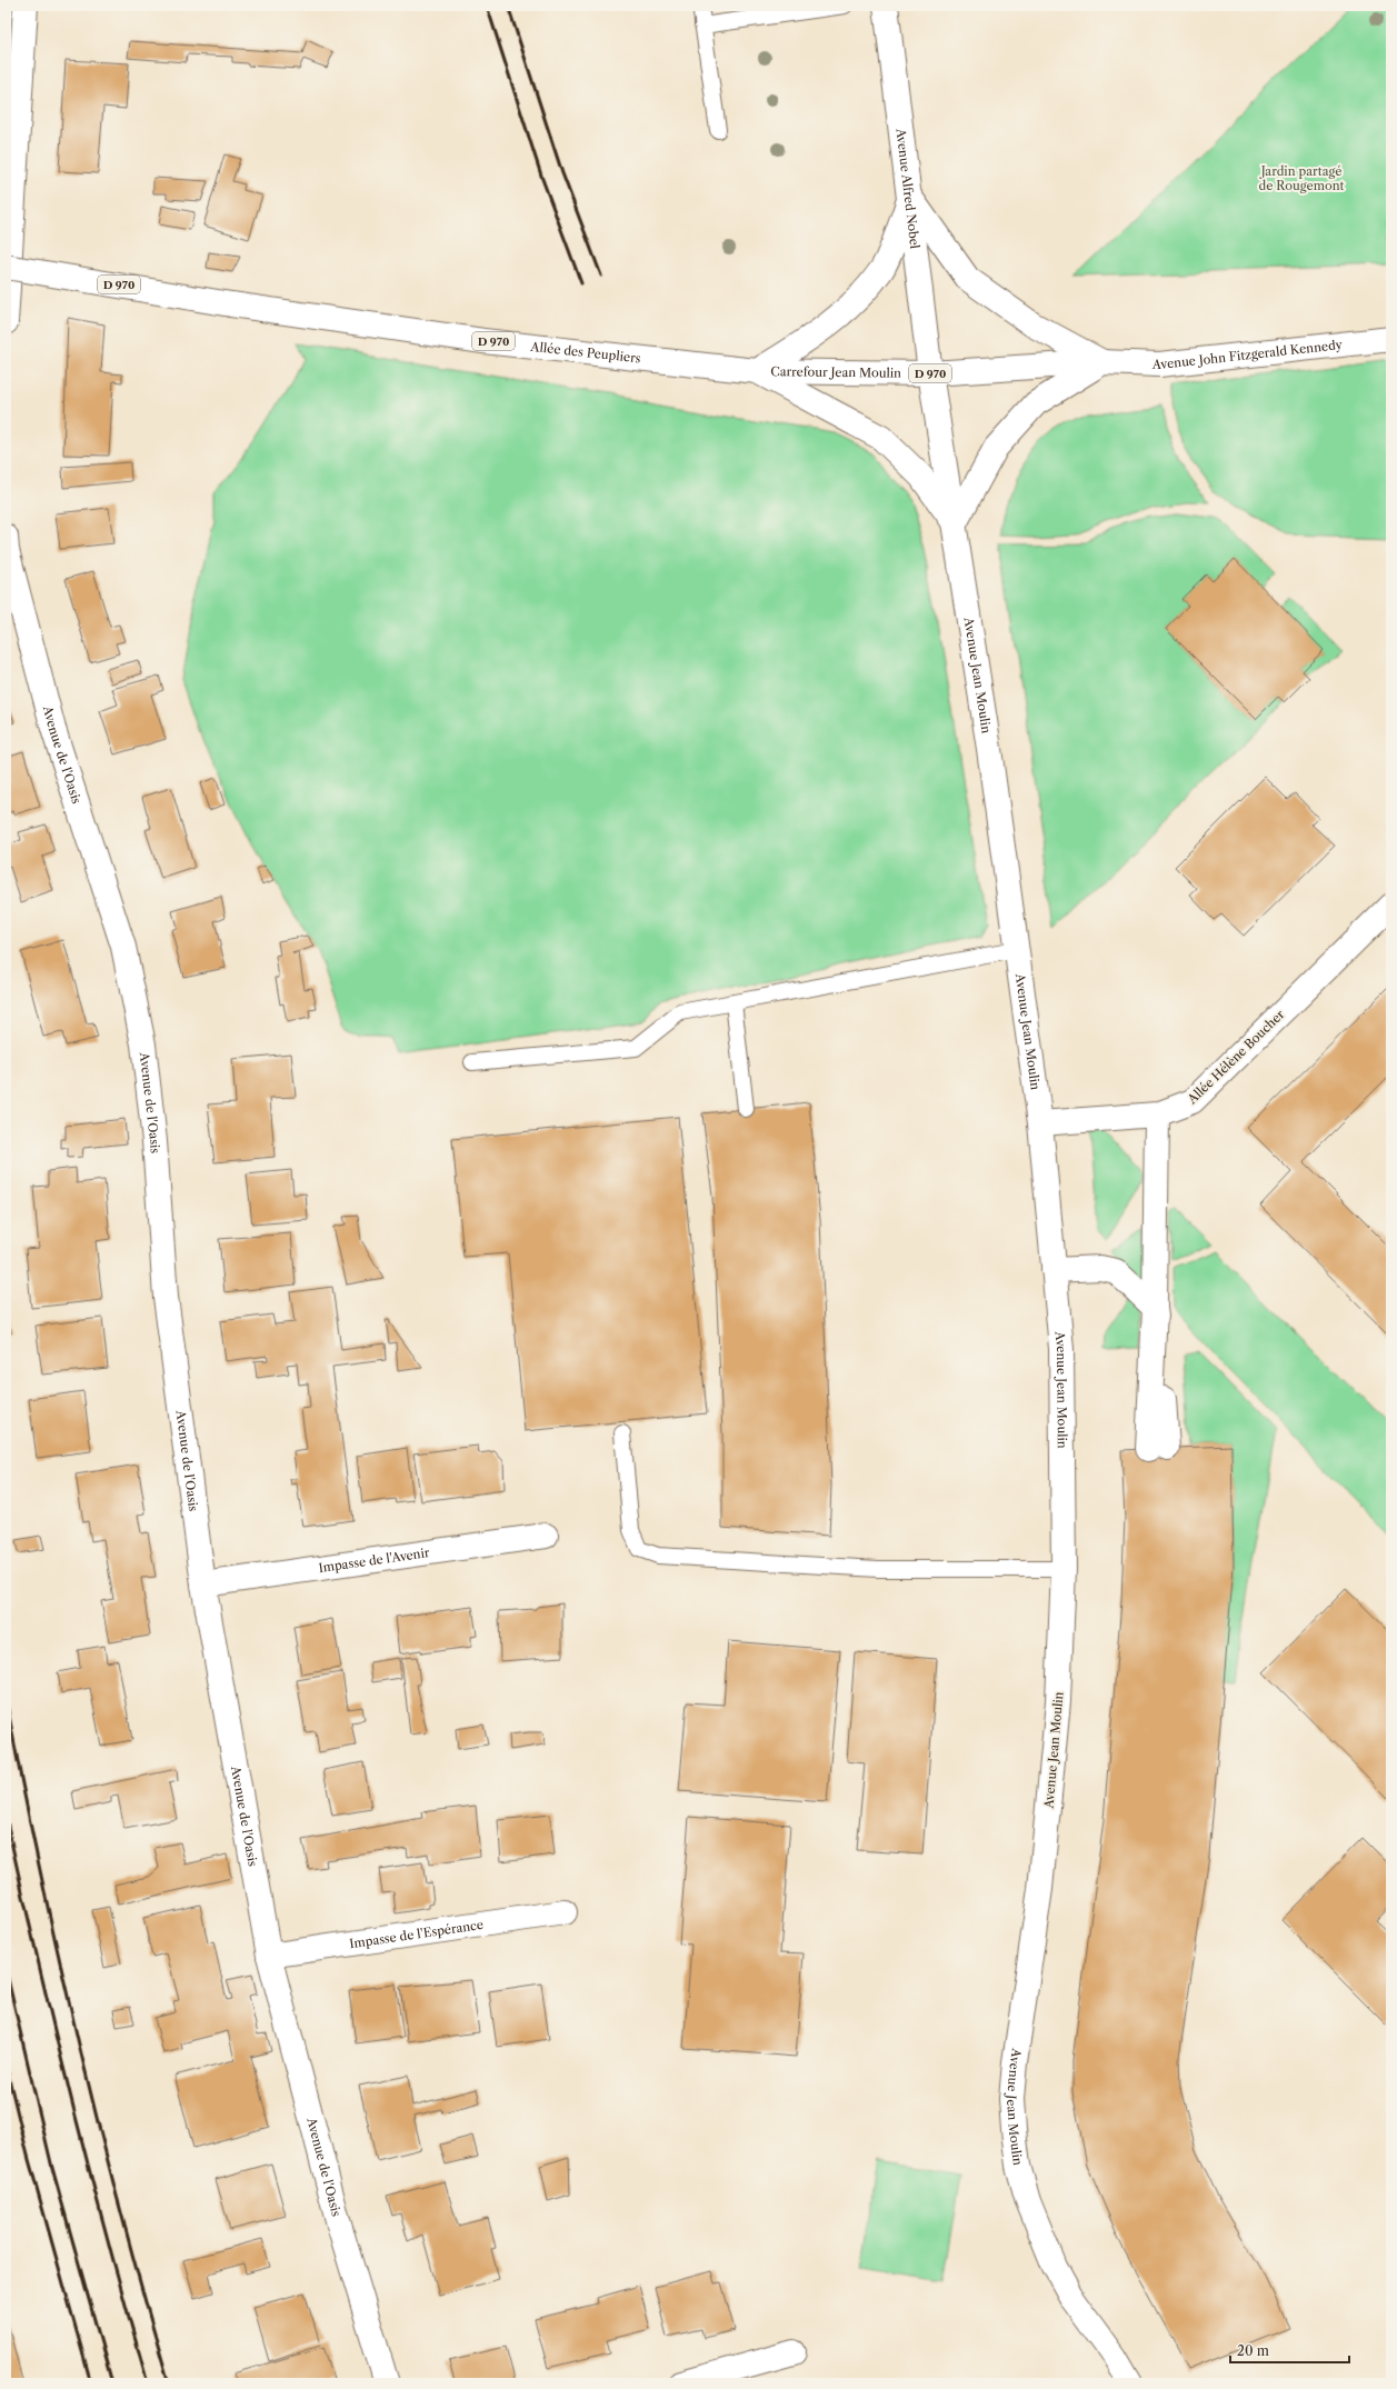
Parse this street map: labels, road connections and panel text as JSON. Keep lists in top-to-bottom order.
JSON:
{
  "streets": {
    "street": [
      "Avenue Alfred Nobel",
      "D 970",
      "Allée des Peupliers",
      "Avenue John Fitzgerald Kennedy",
      "Carrefour Jean Moulin",
      "Avenue Jean Moulin",
      "Avenue de l'Oasis",
      "Allée Hélène Boucher",
      "Impasse de l'Avenir",
      "Impasse de l'Espérance"
    ]
  },
  "crossings": [
    ["Avenue Alfred Nobel", "Carrefour Jean Moulin"],
    ["Avenue Alfred Nobel", "Avenue Jean Moulin"],
    ["Allée des Peupliers", "Carrefour Jean Moulin"],
    ["Avenue John Fitzgerald Kennedy", "Carrefour Jean Moulin"],
    ["Carrefour Jean Moulin", "Avenue Jean Moulin"],
    ["Avenue Jean Moulin", "Allée Hélène Boucher"],
    ["Avenue de l'Oasis", "Impasse de l'Avenir"],
    ["Avenue de l'Oasis", "Impasse de l'Espérance"]
  ],
  "parks": ["Jardin partagé de Rougemont"],
  "scale_bar": "20 m"
}
